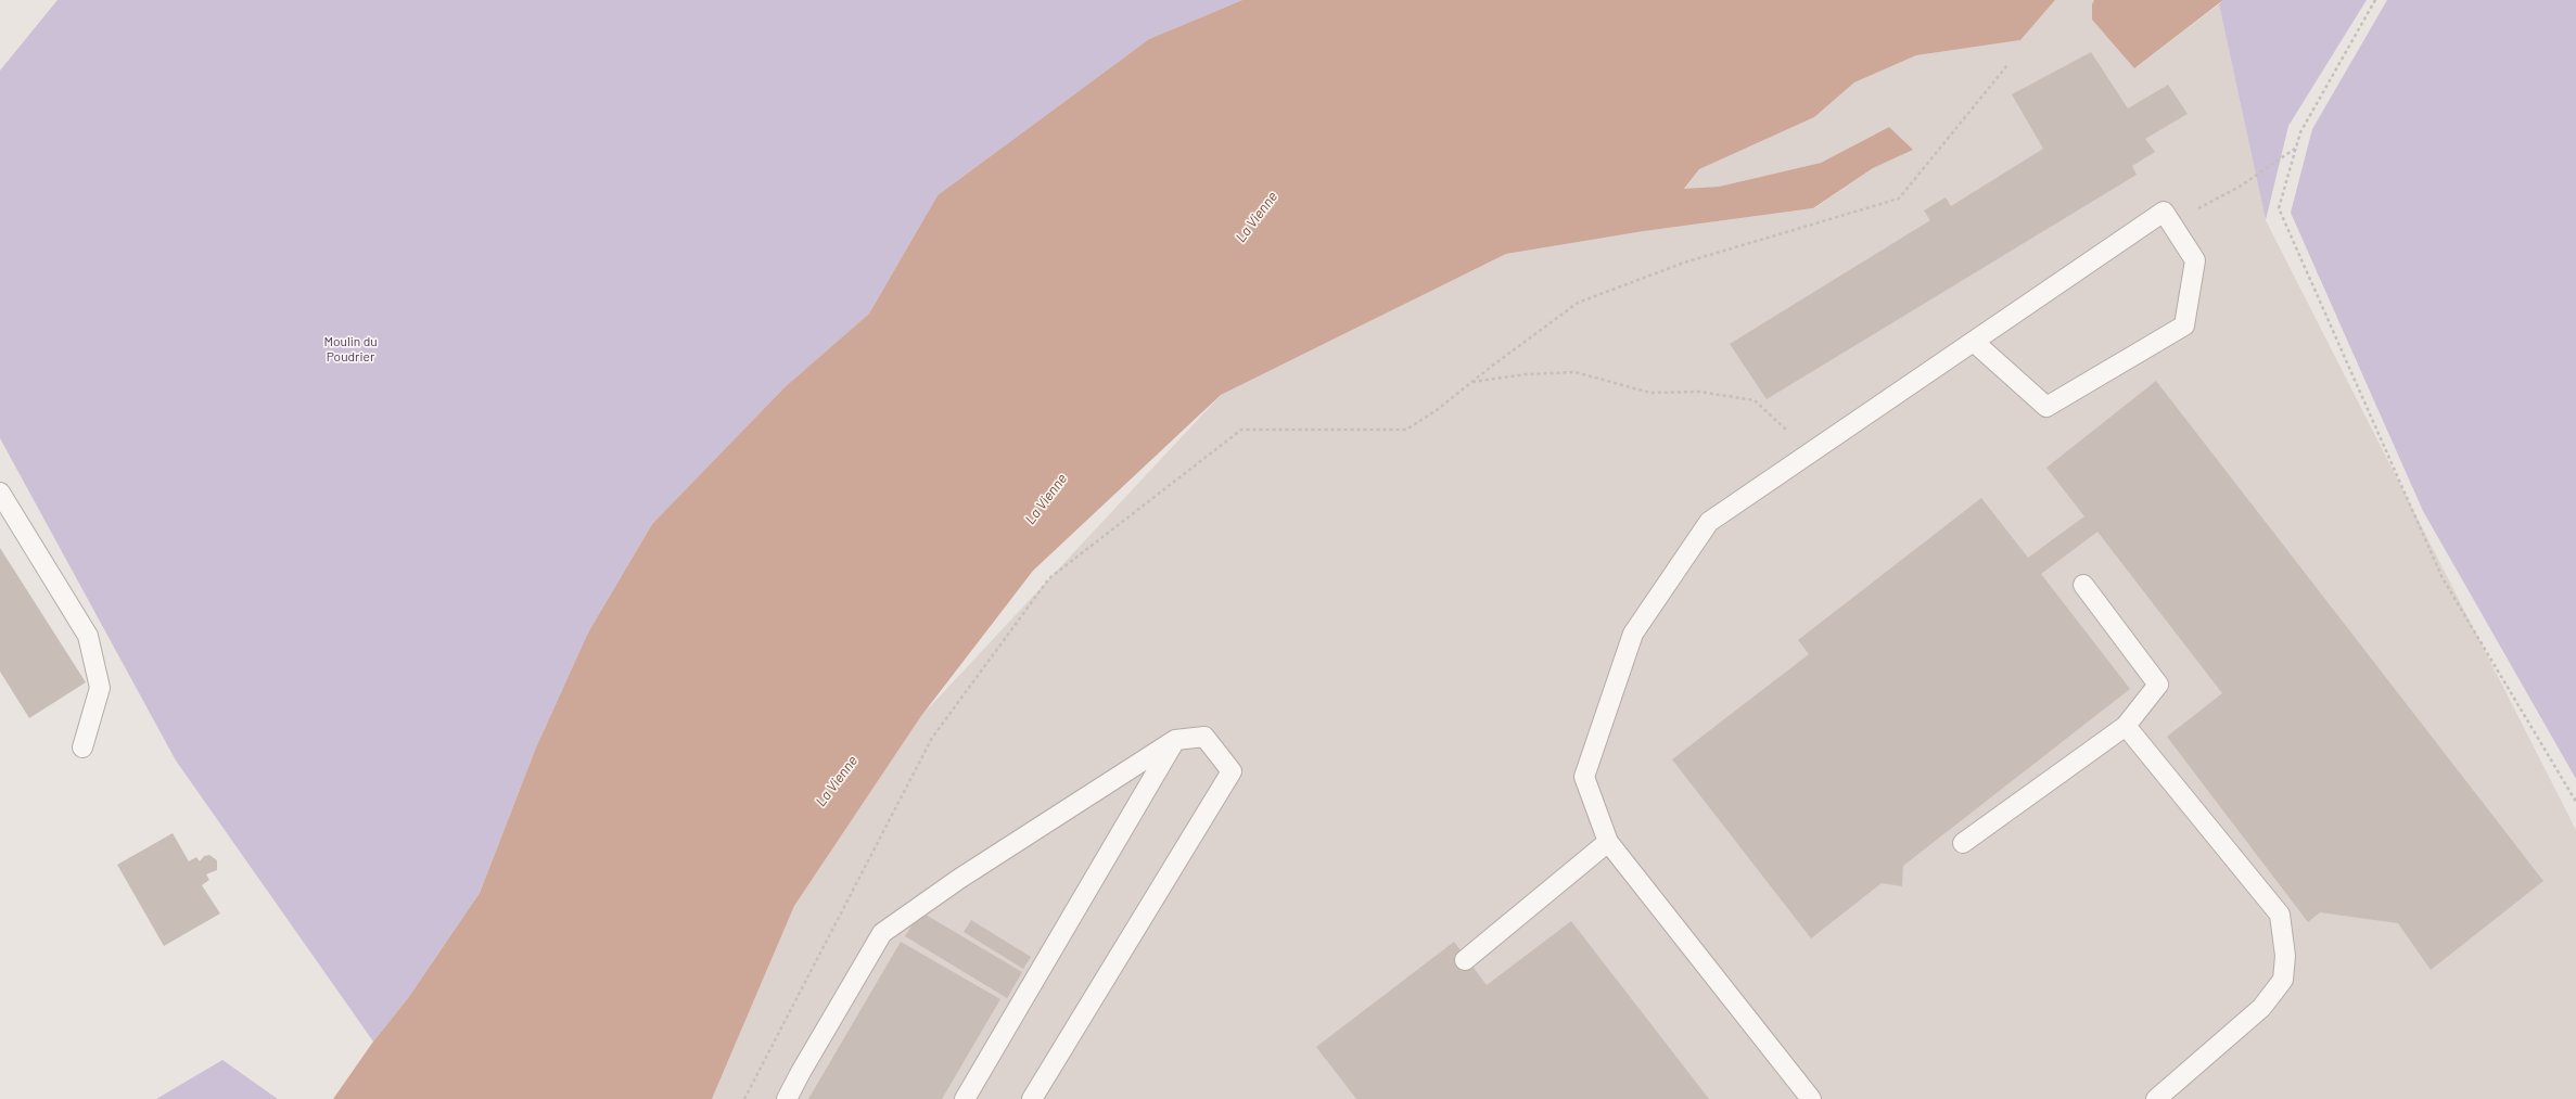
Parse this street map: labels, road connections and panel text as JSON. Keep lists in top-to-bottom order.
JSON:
{
  "water": ["La Vienne"],
  "parks": ["Moulin du Poudrier"]
}
